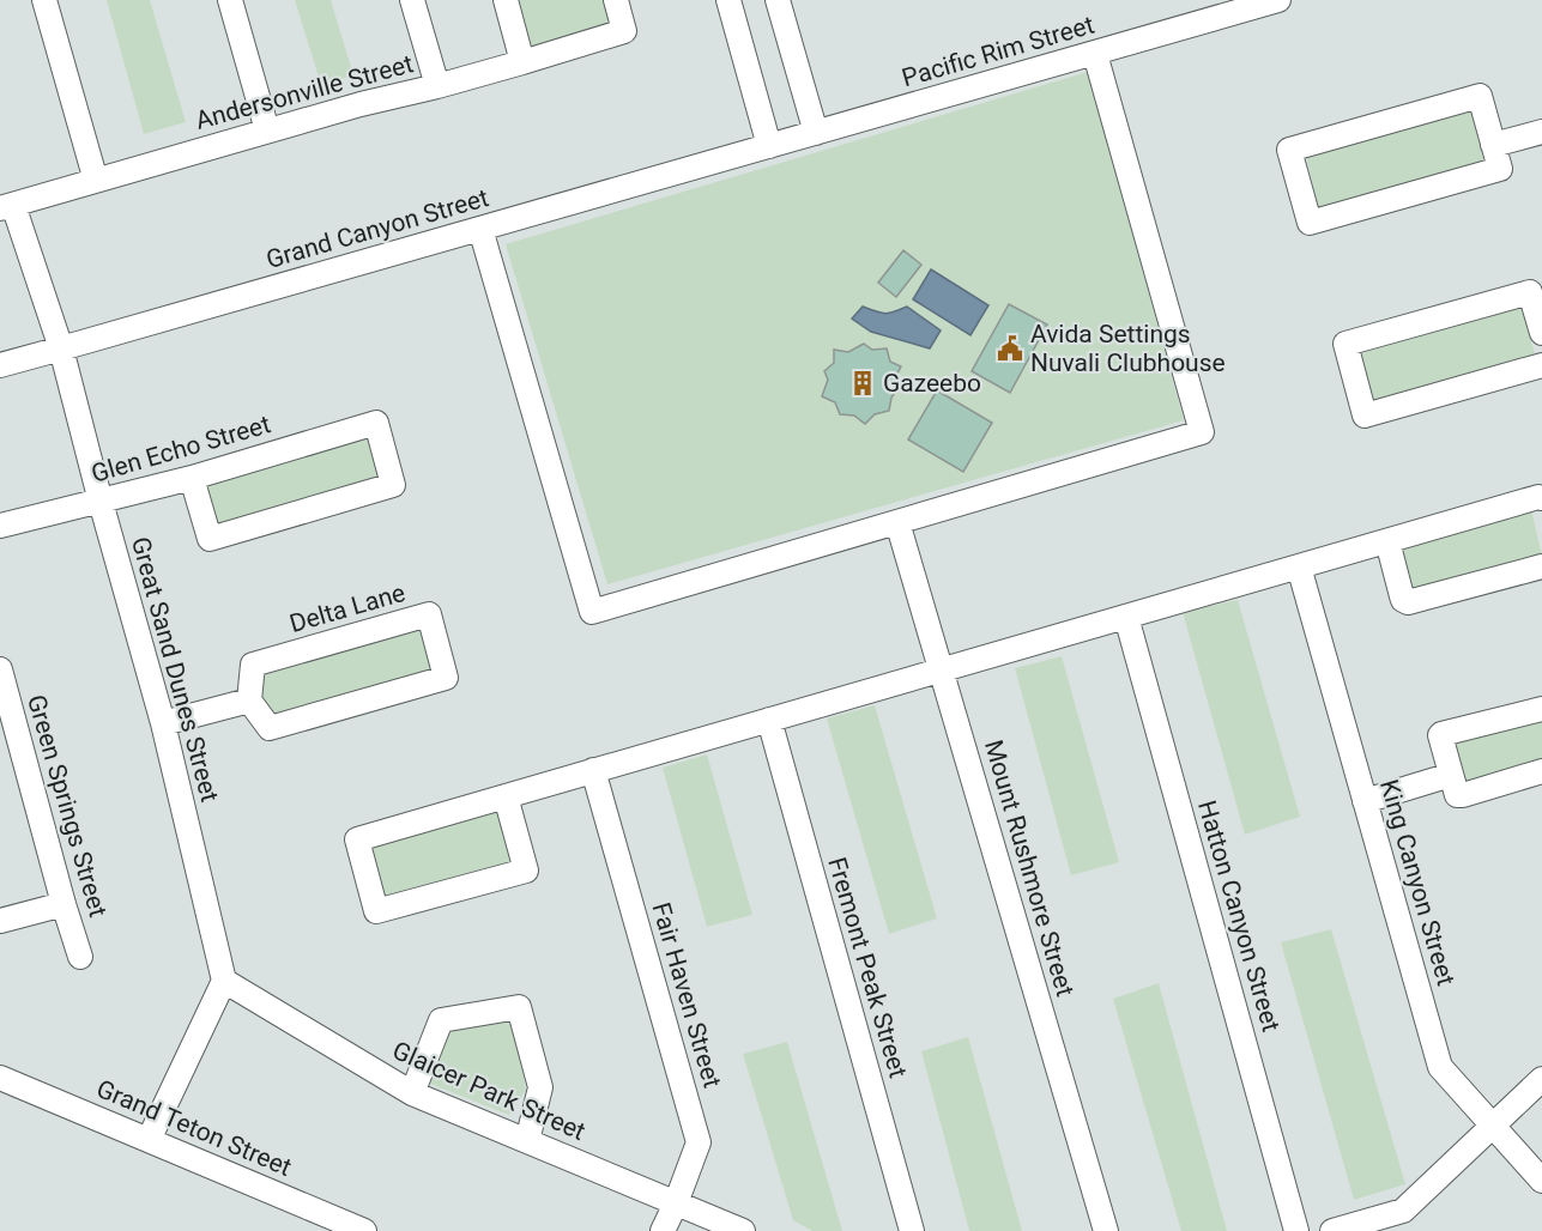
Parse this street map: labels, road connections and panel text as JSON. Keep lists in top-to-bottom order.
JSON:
{
  "streets": {
    "street": [
      "Pacific Rim Street",
      "Andersonville Street",
      "Grand Canyon Street",
      "Glen Echo Street",
      "Delta Lane",
      "Great Sand Dunes Street",
      "Green Springs Street",
      "Mount Rushmore Street",
      "King Canyon Street",
      "Hatton Canyon Street",
      "Fremont Peak Street",
      "Fair Haven Street",
      "Glaicer Park Street",
      "Grand Teton Street"
    ]
  },
  "crossings": [
    ["Pacific Rim Street", "Grand Canyon Street"],
    ["Andersonville Street", "Great Sand Dunes Street"],
    ["Grand Canyon Street", "Great Sand Dunes Street"],
    ["Glen Echo Street", "Great Sand Dunes Street"],
    ["Great Sand Dunes Street", "Glaicer Park Street"],
    ["Fair Haven Street", "Glaicer Park Street"]
  ],
  "places": {
    "public building": ["Avida Settings Nuvali Clubhouse"],
    "building": ["Gazeebo"]
  }
}
